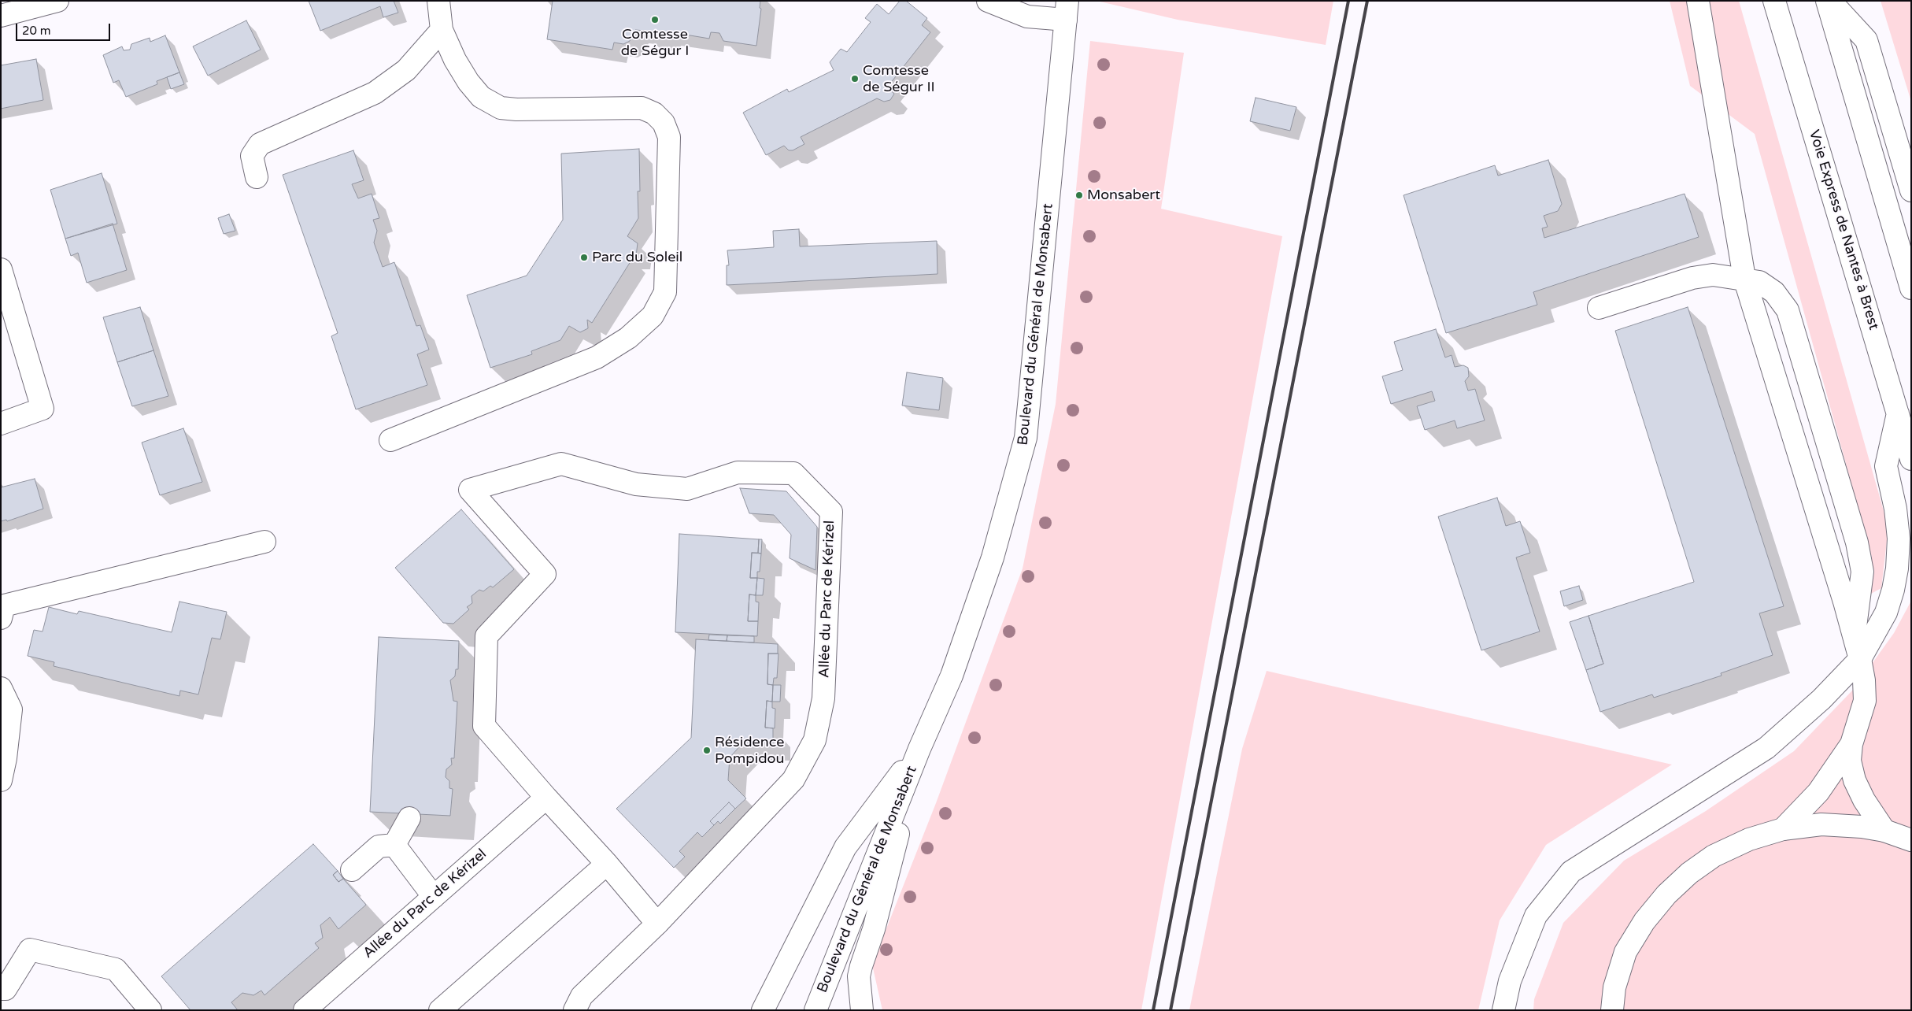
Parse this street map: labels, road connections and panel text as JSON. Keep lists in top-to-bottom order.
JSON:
{
  "streets": {
    "main road": ["Voie Express de Nantes à Brest", "Boulevard du Général de Monsabert", "Allée du Parc de Kérizel"]
  },
  "places": [
    "Comtesse de Ségur I",
    "Comtesse de Ségur II",
    "Monsabert",
    "Parc du Soleil",
    "Résidence Pompidou"
  ],
  "scale_bar": "20 m"
}
